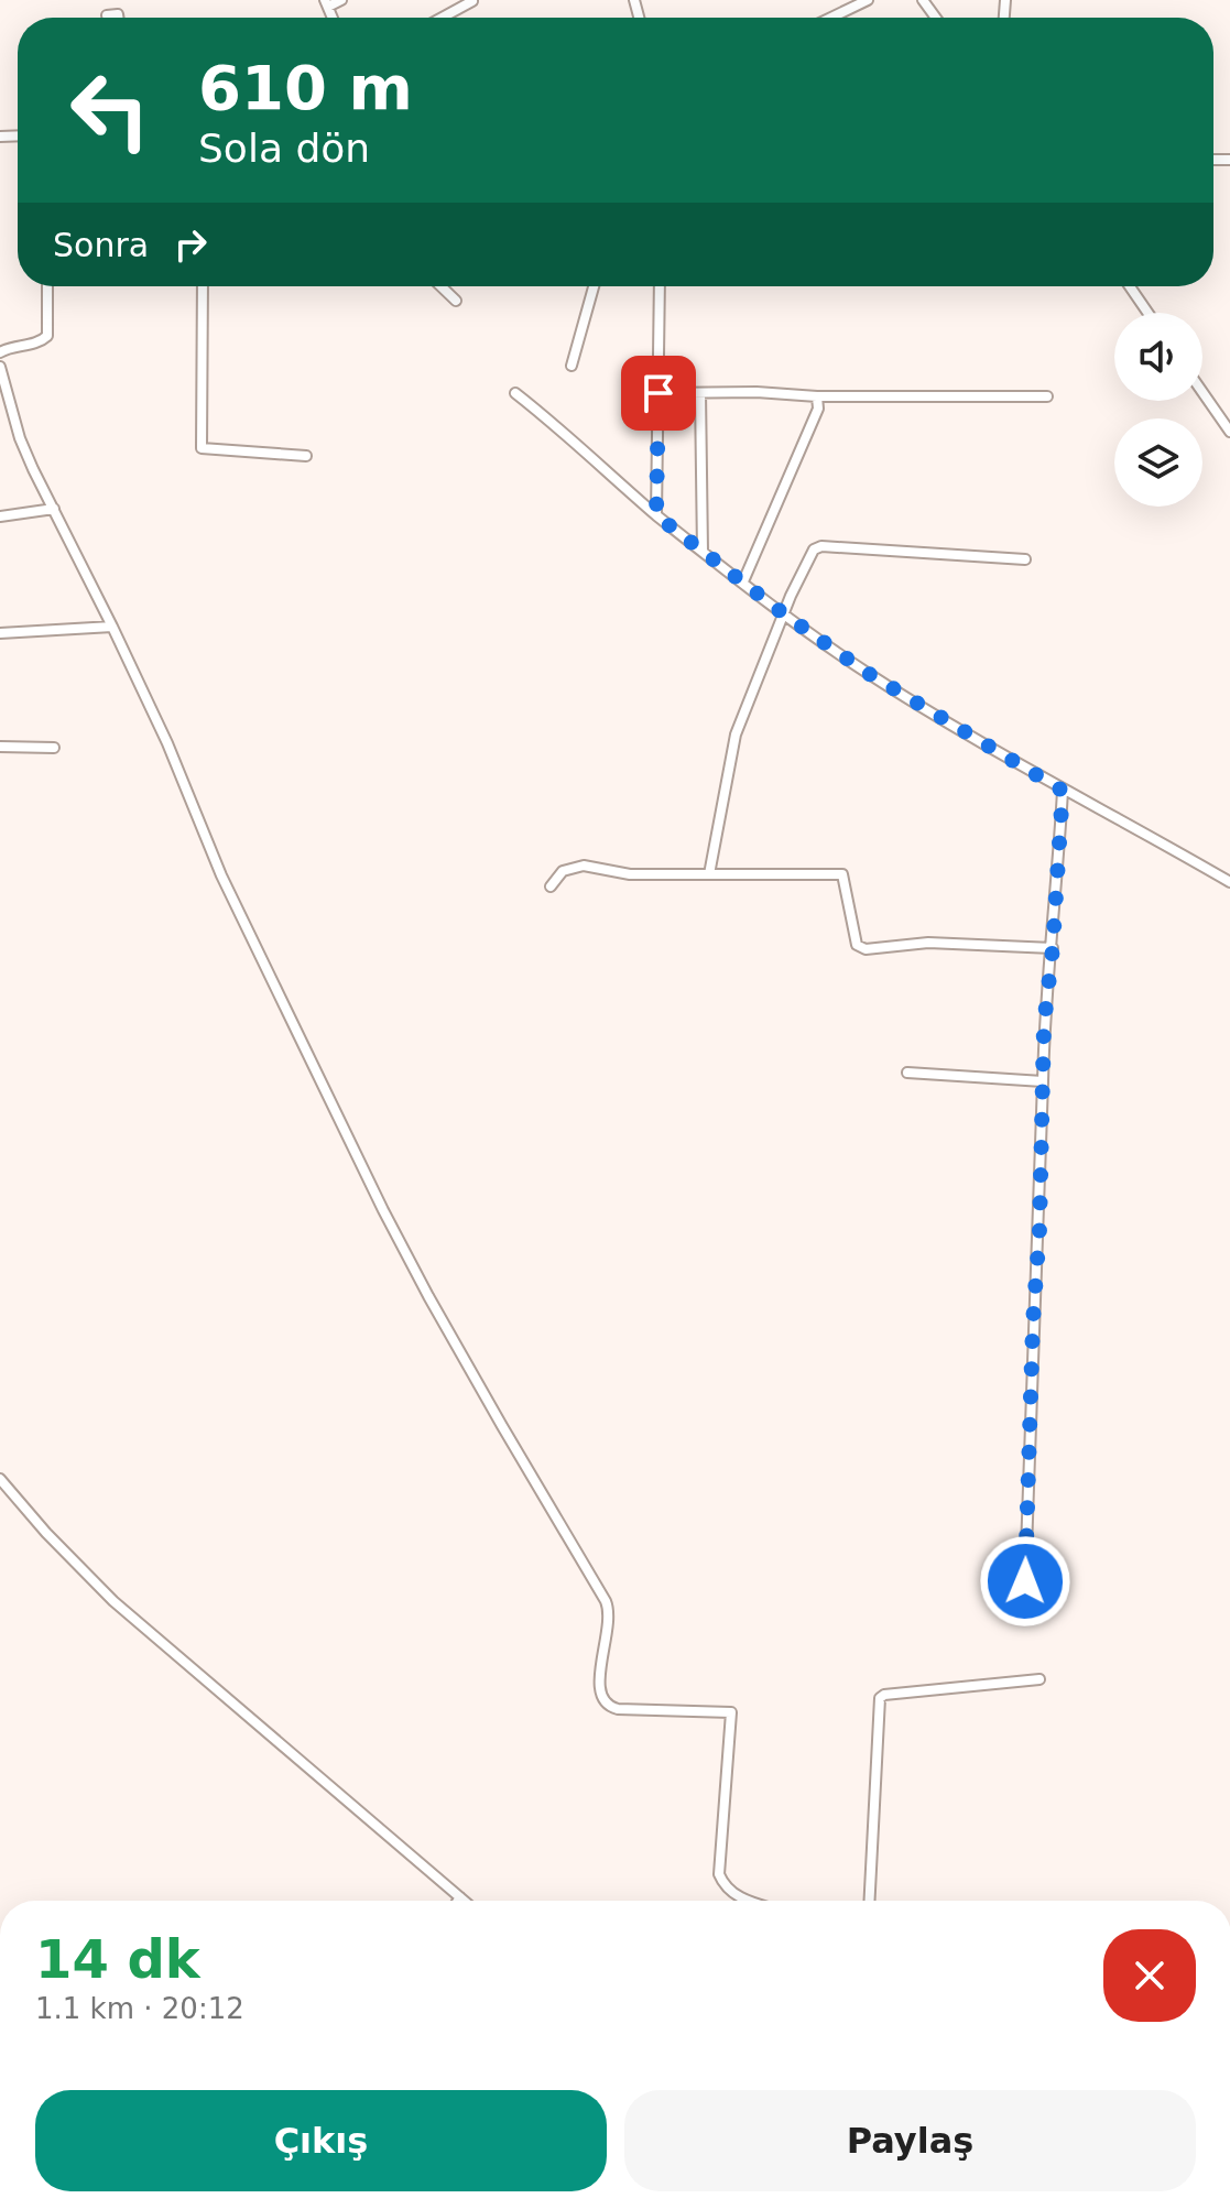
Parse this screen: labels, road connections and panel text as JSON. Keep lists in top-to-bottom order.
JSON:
{
  "page": {
    "turn": ["610 m", "Sola dön"],
    "then": "Sonra",
    "heading": ["14 dk", "1.1 km · 20:12"],
    "buttons": ["Çıkış", "Paylaş"]
  }
}
